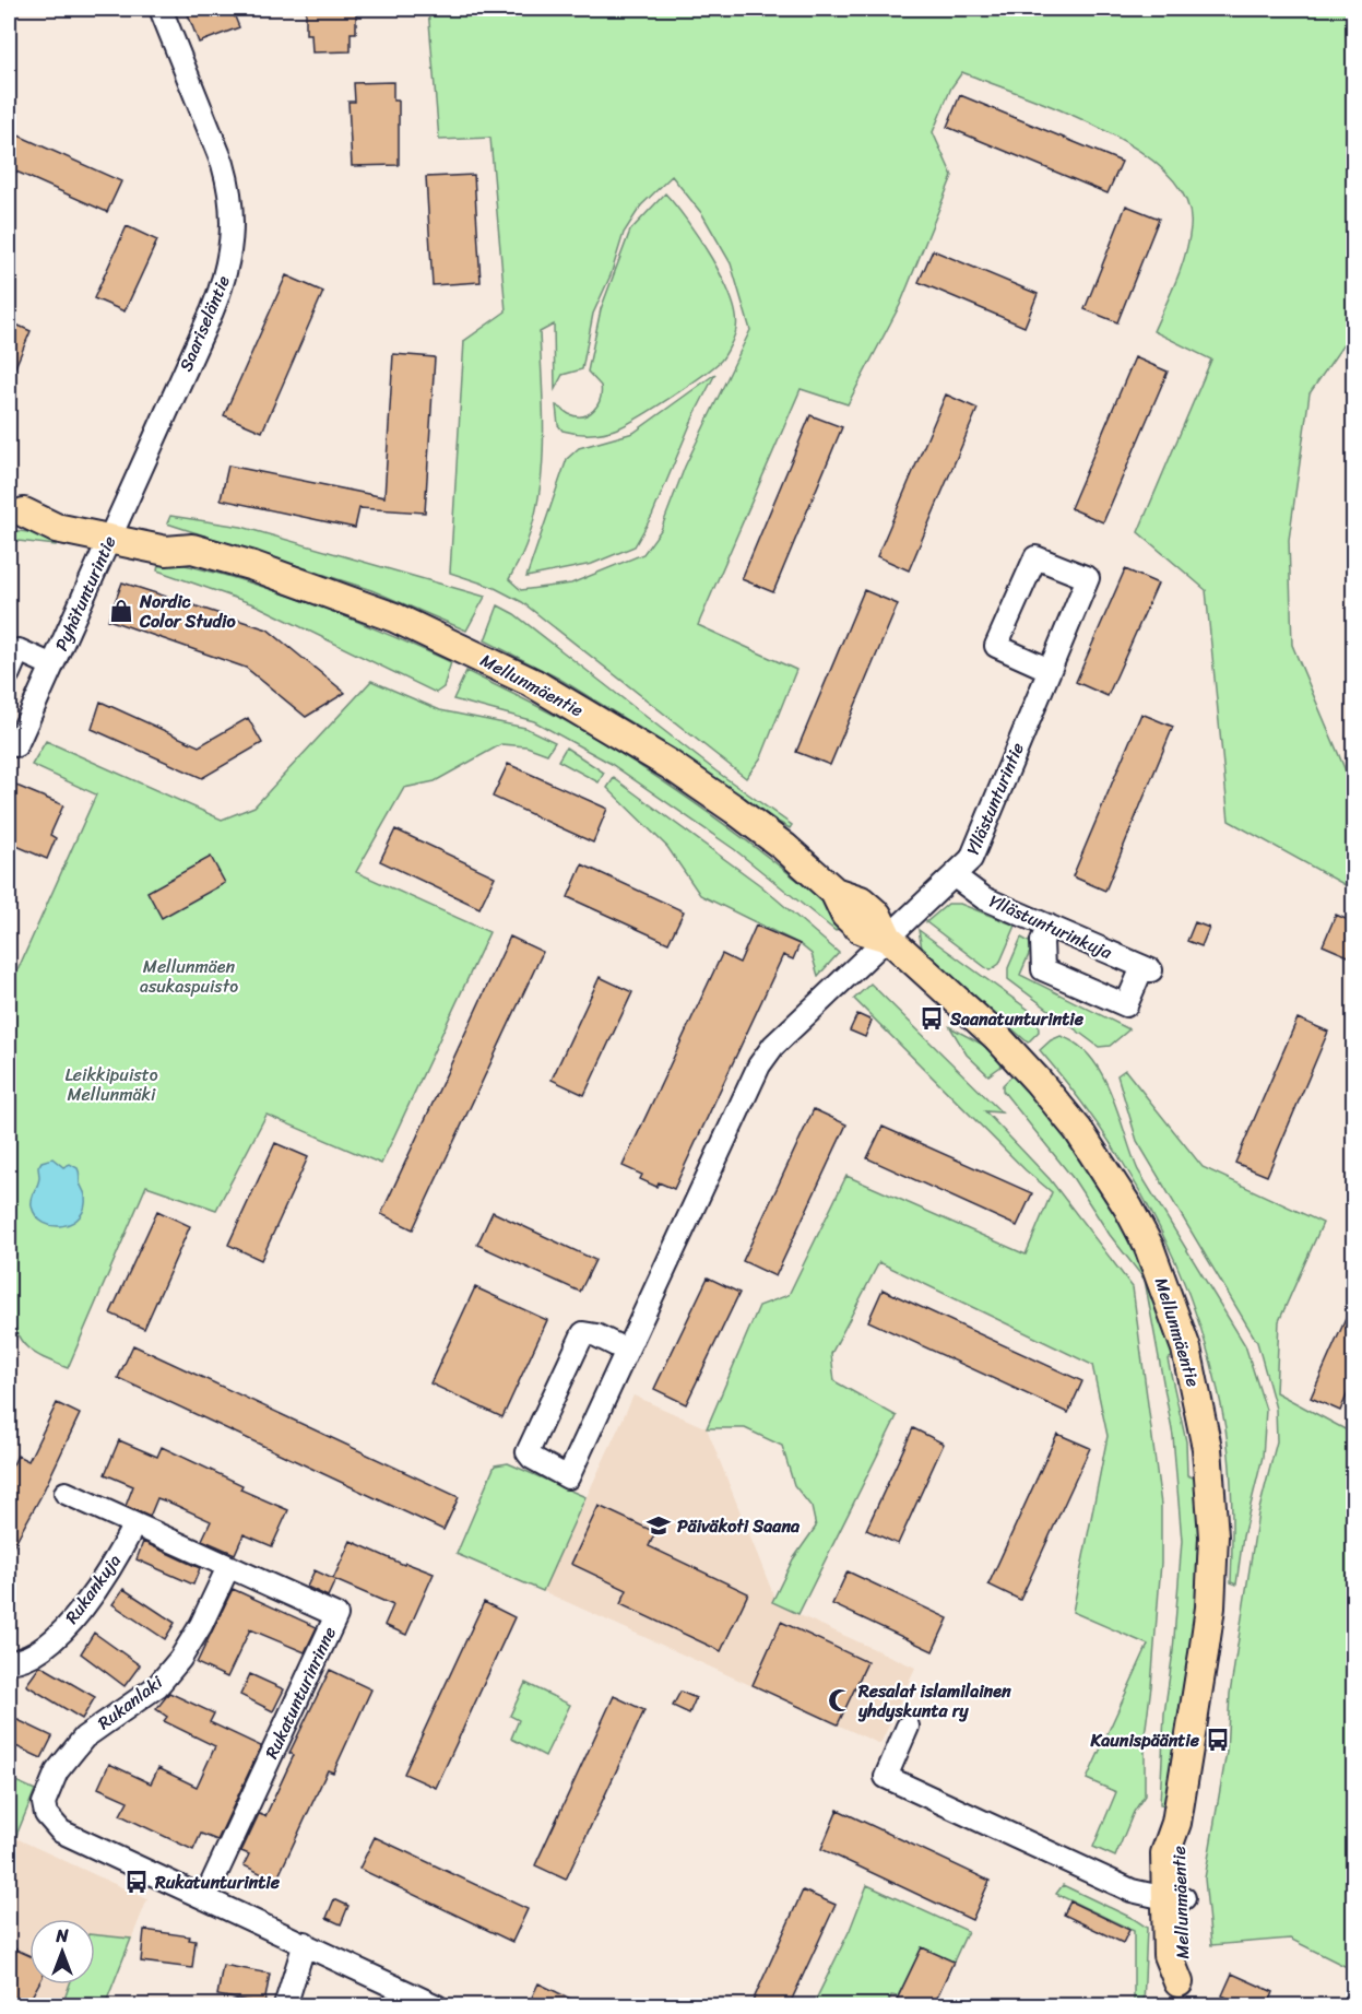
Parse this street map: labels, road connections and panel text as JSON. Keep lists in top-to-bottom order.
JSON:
{
  "streets": {
    "main road": ["Mellunmäentie"],
    "street": [
      "Saariseläntie",
      "Pyhätunturintie",
      "Yllästunturintie",
      "Yllästunturinkuja",
      "Rukankuja",
      "Rukatunturinrinne",
      "Rukanlaki"
    ]
  },
  "crossings": [
    ["Saariseläntie", "Pyhätunturintie"],
    ["Saariseläntie", "Mellunmäentie"],
    ["Pyhätunturintie", "Mellunmäentie"],
    ["Mellunmäentie", "Yllästunturintie"],
    ["Yllästunturintie", "Yllästunturinkuja"],
    ["Rukankuja", "Rukatunturinrinne"],
    ["Rukatunturinrinne", "Rukanlaki"]
  ],
  "parks": ["Mellunmäen asukaspuisto", "Leikkipuisto Mellunmäki"],
  "places": {
    "shop": ["Nordic Color Studio"],
    "bus stop": ["Saanatunturintie", "Kaunispääntie", "Rukatunturintie"],
    "school or university": ["Päiväkoti Saana"],
    "mosque": ["Resalat islamilainen yhdyskunta ry"]
  },
  "north": "top"
}
